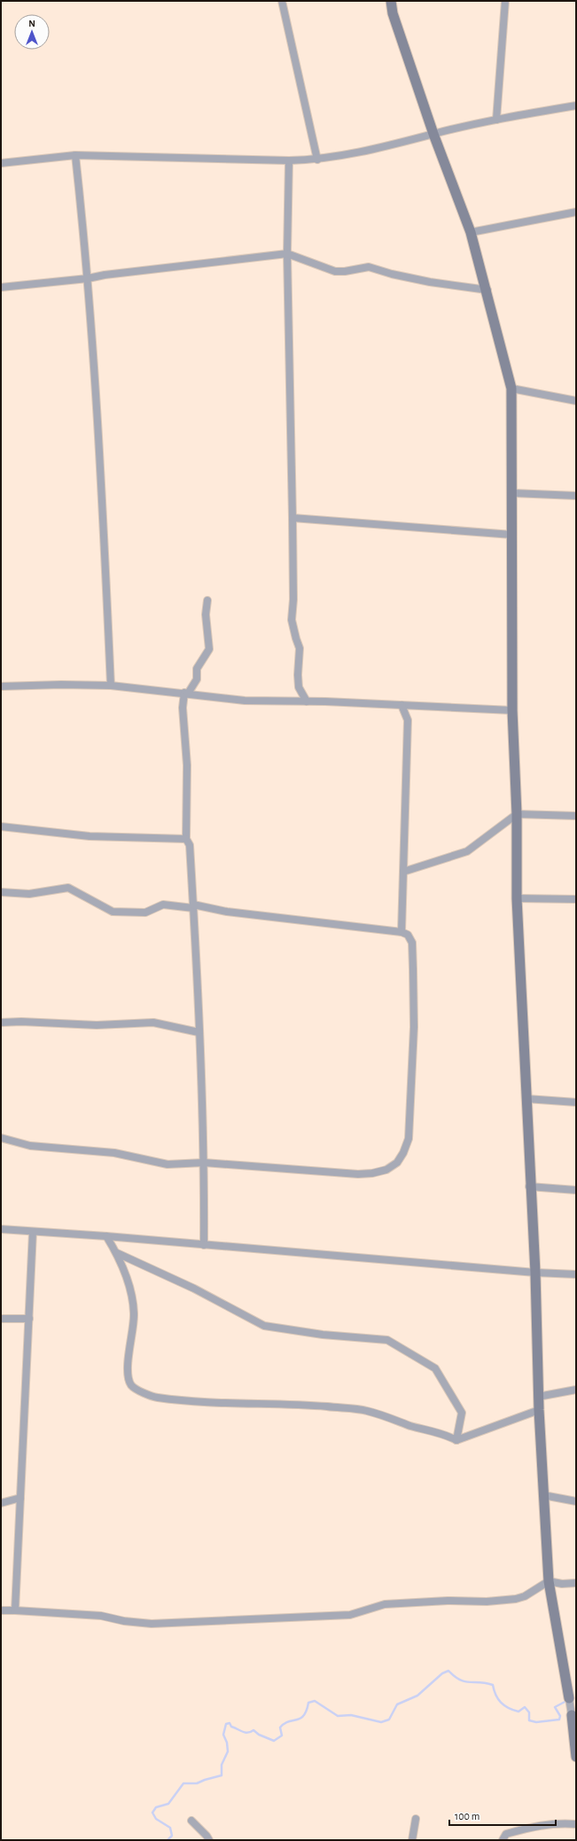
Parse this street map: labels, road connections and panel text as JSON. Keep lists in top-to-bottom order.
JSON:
{
  "scale_bar": "100 m",
  "north": "top"
}
